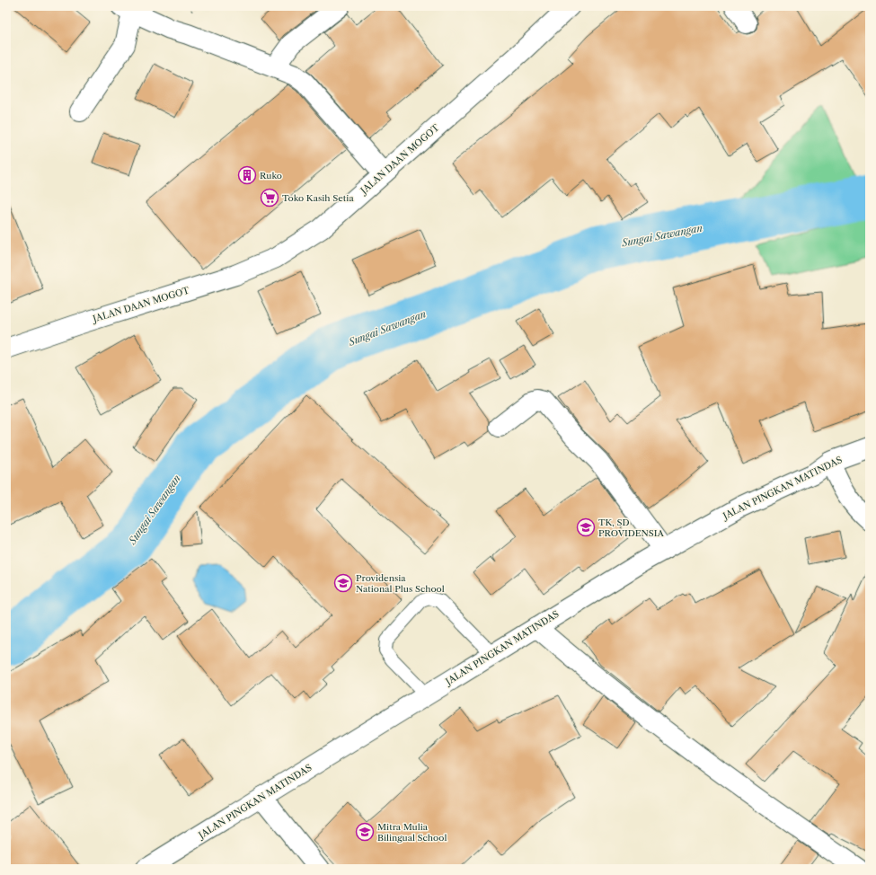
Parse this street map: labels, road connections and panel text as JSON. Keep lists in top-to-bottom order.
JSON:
{
  "streets": {
    "street": ["JALAN DAAN MOGOT", "JALAN PINGKAN MATINDAS"]
  },
  "water": ["Sungai Sawangan"],
  "places": {
    "building": ["Ruko"],
    "supermarket": ["Toko Kasih Setia"],
    "school or university": ["TK, SD PROVIDENSIA", "Providensia National Plus School", "Mitra Mulia Bilingual School"]
  }
}
